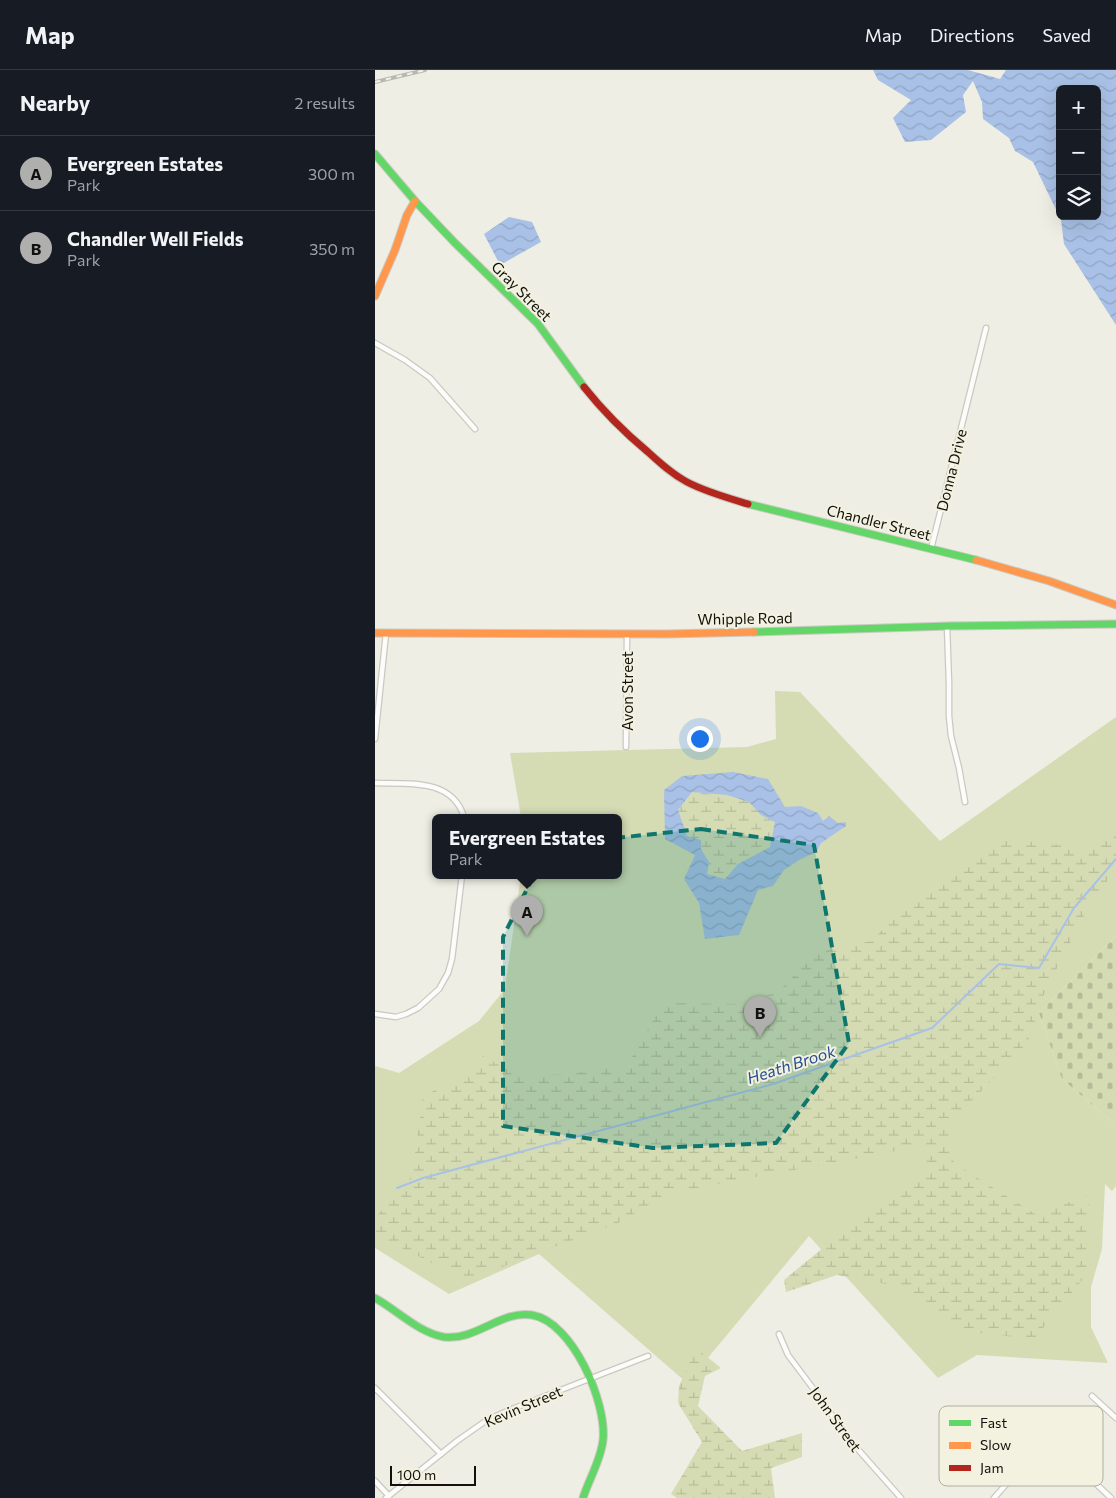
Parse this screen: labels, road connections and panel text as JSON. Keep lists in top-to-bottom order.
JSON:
{
  "streets": {
    "street": [
      "Gray Street",
      "Donna Drive",
      "Chandler Street",
      "Whipple Road",
      "Avon Street",
      "Kevin Street",
      "John Street"
    ]
  },
  "crossings": [
    ["Gray Street", "Chandler Street"],
    ["Donna Drive", "Chandler Street"],
    ["Whipple Road", "Avon Street"]
  ],
  "water": ["Heath Brook"],
  "legend": ["Fast", "Slow", "Jam"],
  "scale_bar": "100 m",
  "page": {
    "header": "Map",
    "nav": ["Map", "Directions", "Saved"],
    "heading": ["Nearby", "2 results"],
    "map_buttons": ["+", "−"],
    "list": [
      {
        "mark": "A",
        "name": "Evergreen Estates",
        "note": "Park",
        "value": "300 m"
      },
      {
        "mark": "B",
        "name": "Chandler Well Fields",
        "note": "Park",
        "value": "350 m"
      }
    ],
    "popup": ["Evergreen Estates", "Park"],
    "pins": ["A", "B"],
    "scale": "100 m"
  }
}
